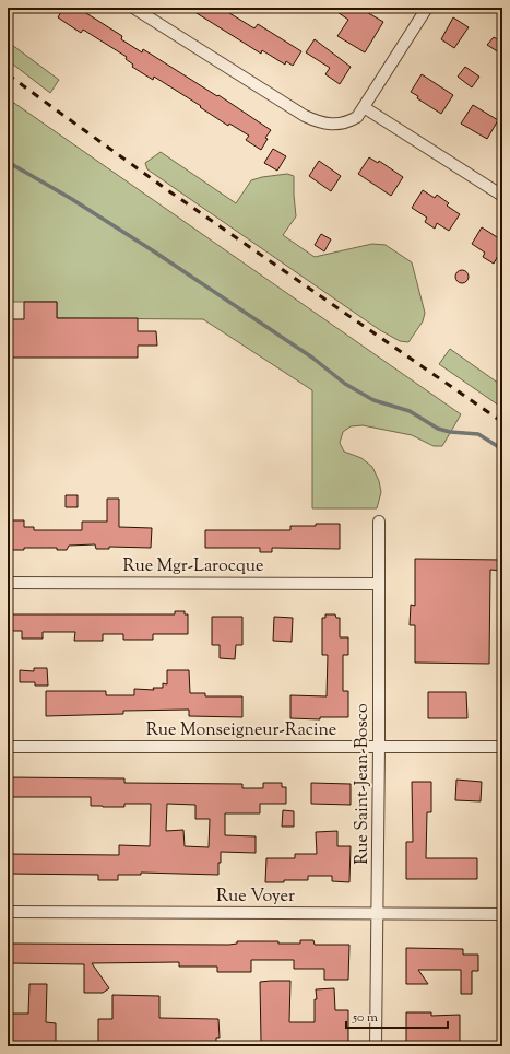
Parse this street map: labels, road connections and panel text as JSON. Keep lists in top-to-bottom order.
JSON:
{
  "streets": {
    "street": [
      "Rue Mgr-Larocque",
      "Rue Monseigneur-Racine",
      "Rue Saint-Jean-Bosco",
      "Rue Voyer"
    ]
  },
  "crossings": [
    ["Rue Mgr-Larocque", "Rue Saint-Jean-Bosco"],
    ["Rue Monseigneur-Racine", "Rue Saint-Jean-Bosco"],
    ["Rue Saint-Jean-Bosco", "Rue Voyer"]
  ],
  "scale_bar": "50 m"
}
